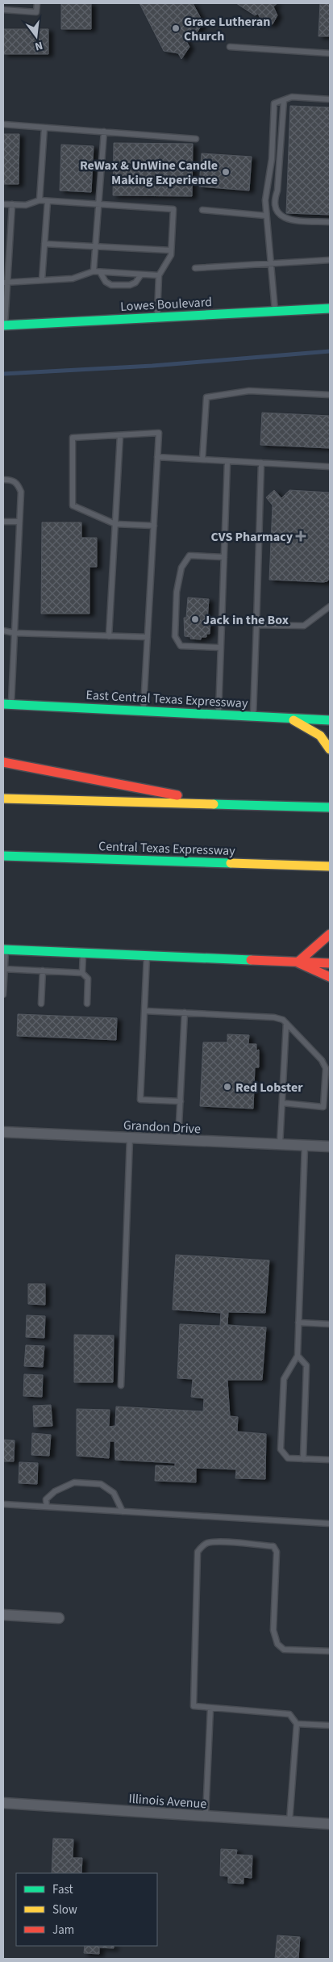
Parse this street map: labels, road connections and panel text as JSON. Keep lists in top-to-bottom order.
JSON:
{
  "streets": {
    "main road": ["Lowes Boulevard", "East Central Texas Expressway", "Central Texas Expressway"],
    "street": ["Grandon Drive", "Illinois Avenue"]
  },
  "places": {
    "other": [
      "Grace Lutheran Church",
      "ReWax & UnWine Candle Making Experience",
      "Jack in the Box",
      "Red Lobster"
    ],
    "health": ["CVS Pharmacy"]
  },
  "legend": ["Fast", "Slow", "Jam"],
  "north": "bottom"
}
